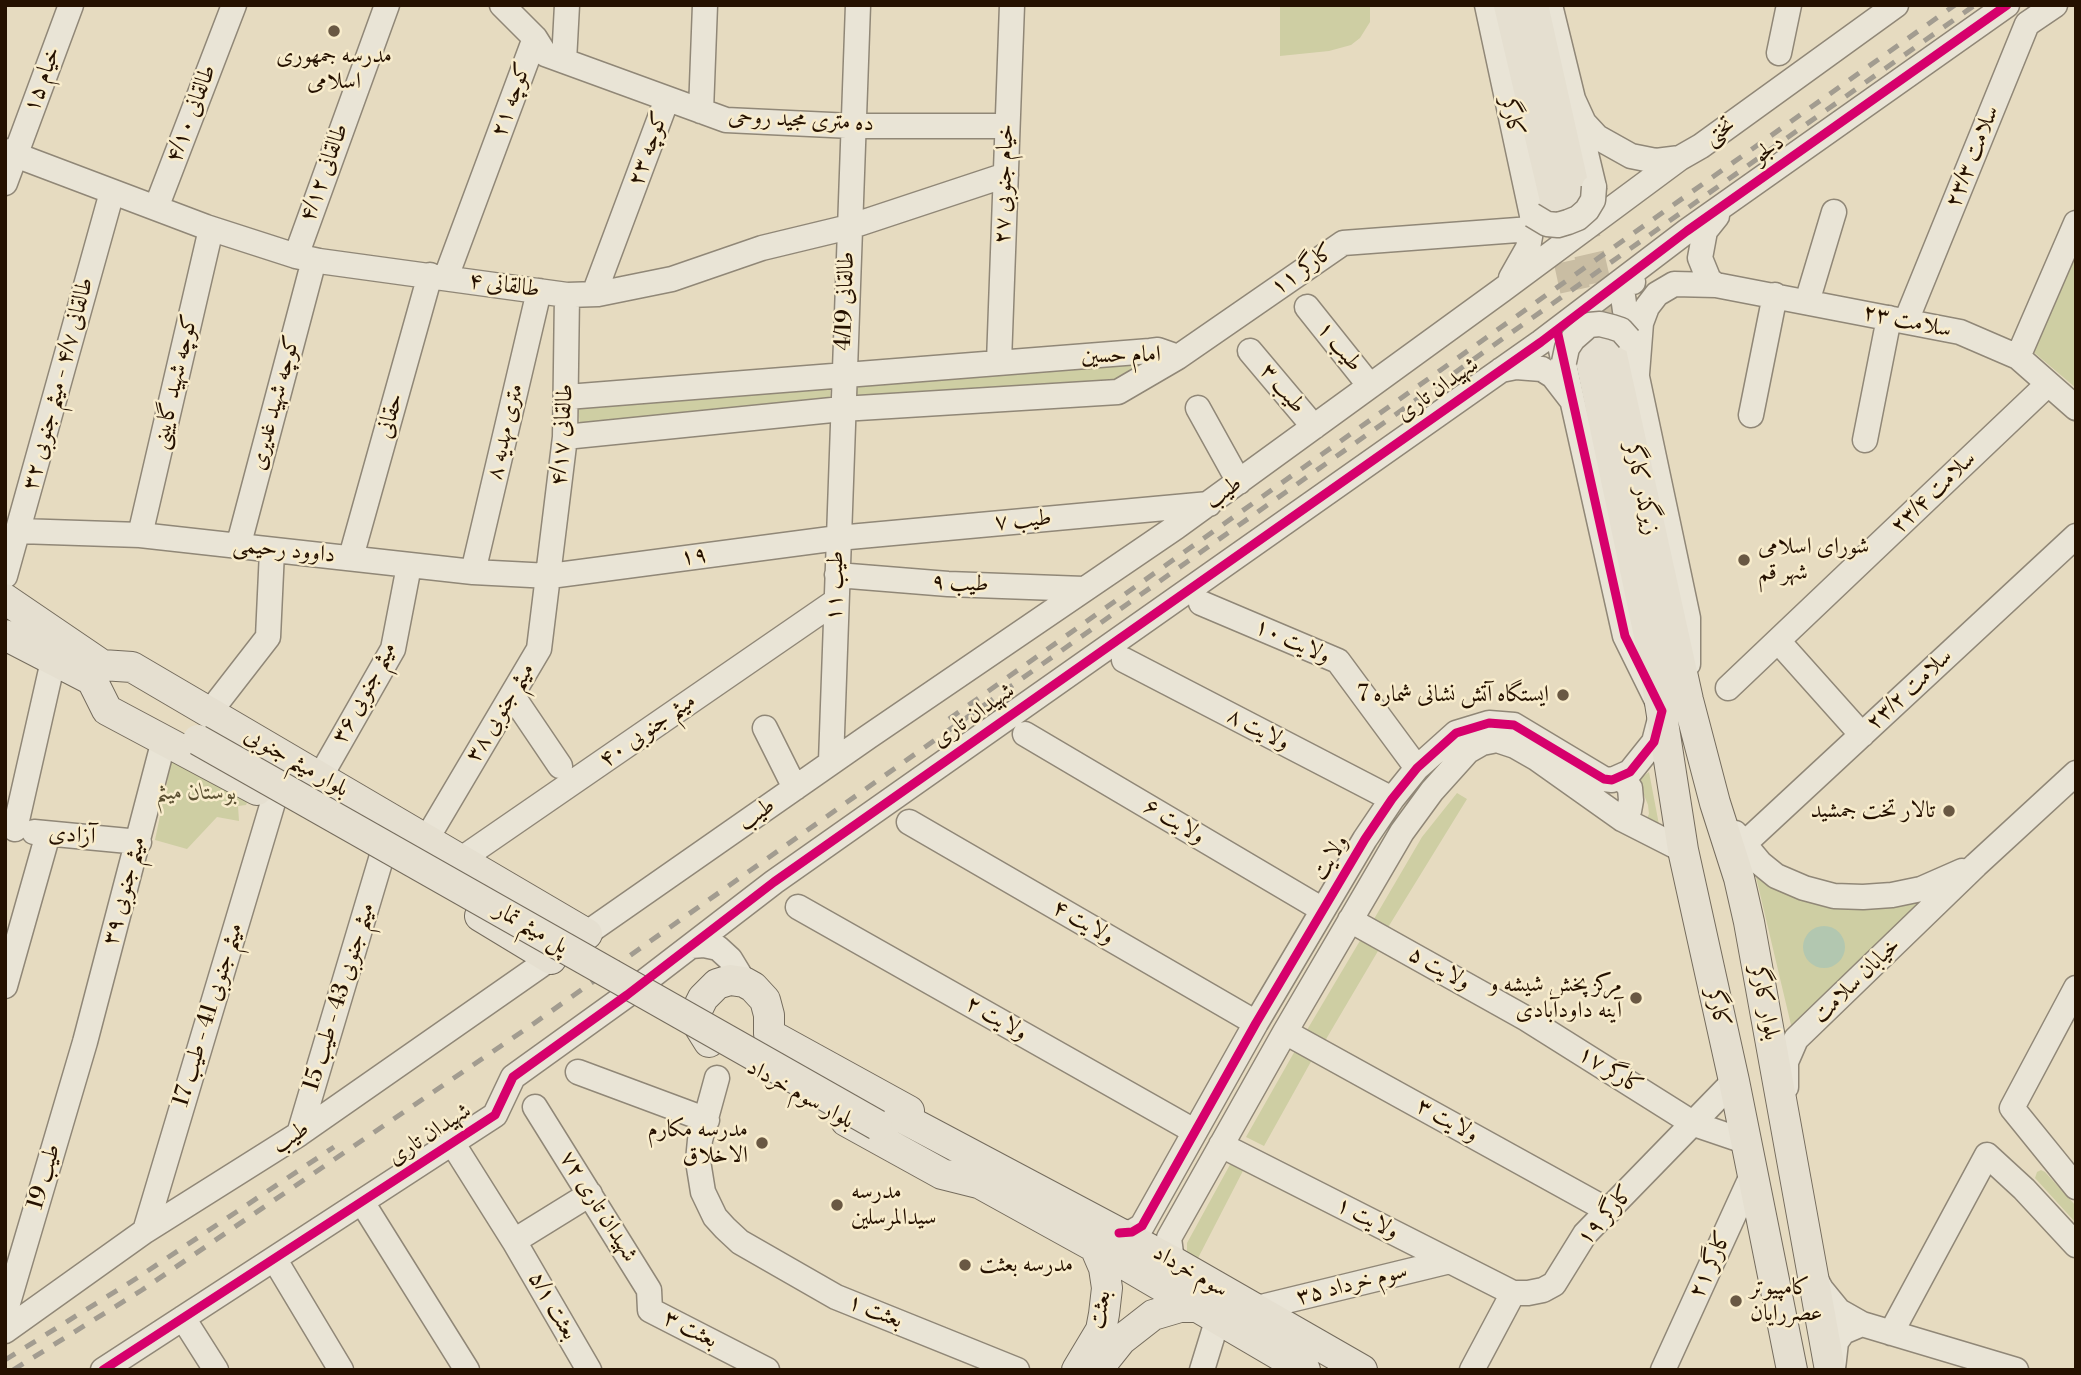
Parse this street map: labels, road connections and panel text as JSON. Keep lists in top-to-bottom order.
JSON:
{
  "streets": {
    "main road": [
      "کارگر",
      "زیرگذر کارگر",
      "بلوار میثم جنوبی",
      "پل میثم تمار",
      "بلوار کارگر",
      "بلوار سوم خرداد",
      "سوم خرداد",
      "بعثت"
    ],
    "street": [
      "خیام ۱۵",
      "کوچه ۲۱",
      "طالقانی ۴/۱۰",
      "ده متری مجید روحی",
      "تختی",
      "کوچه ۲۳",
      "دلجو",
      "سلامت ۲۳/۳",
      "طالقانی ۴/۱۲",
      "خیام جنوبی ۲۷",
      "کارگر ۱۱",
      "طالقانی ۴",
      "طالقانی 4/19",
      "سلامت ۲۳",
      "طیب ۱",
      "امام حسین",
      "کوچه شهید گایینی",
      "طالقانی ۴/۷ - میثم جنوبی ۳۲",
      "طیب ۳",
      "شهیدان تاری",
      "کوچه شهید غدیری",
      "حقانی",
      "۸ متری مهدیه",
      "طالقانی ۴/۱۷",
      "طیب",
      "سلامت ۲۳/۴",
      "طیب ۷",
      "داوود رحیمی",
      "۱۹",
      "طیب ۹",
      "طیب ۱۱",
      "ولایت ۱۰",
      "سلامت ۲۳/۲",
      "میثم جنوبی ۳۶",
      "میثم جنوبی ۳۸",
      "ولایت ۸",
      "میثم جنوبی ۴۰",
      "ولایت ۶",
      "آزادی",
      "ولایت",
      "میثم جنوبی ۳۹",
      "ولایت ۴",
      "ولایت ۵",
      "خیابان سلامت",
      "میثم جنوبی 43 - طیب 15",
      "میثم جنوبی 41 - طیب 17",
      "ولایت ۲",
      "کارگر ۱۷",
      "ولایت ۳",
      "طیب 19",
      "شهیدان تاری ۷۲",
      "کارگر ۱۹",
      "ولایت ۱",
      "کارگر ۲۱",
      "سوم خرداد ۳۵",
      "بعثت ۵/۱",
      "بعثت ۱",
      "بعثت ۳"
    ]
  },
  "crossings": [
    ["خیام ۱۵", "طالقانی ۴"],
    ["کوچه ۲۱", "ده متری مجید روحی"],
    ["کوچه ۲۱", "طالقانی ۴"],
    ["کوچه ۲۱", "حقانی"],
    ["طالقانی ۴/۱۰", "طالقانی ۴"],
    ["کارگر", "کارگر ۱۱"],
    ["کارگر", "ولایت"],
    ["کارگر", "بلوار کارگر"],
    ["کارگر", "کارگر ۱۷"],
    ["کارگر", "کارگر ۱۹"],
    ["کارگر", "کارگر ۲۱"],
    ["ده متری مجید روحی", "کوچه ۲۳"],
    ["ده متری مجید روحی", "خیام جنوبی ۲۷"],
    ["ده متری مجید روحی", "طالقانی 4/19"],
    ["تختی", "طیب"],
    ["کوچه ۲۳", "طالقانی ۴"],
    ["دلجو", "سلامت ۲۳"],
    ["دلجو", "شهیدان تاری"],
    ["سلامت ۲۳/۳", "سلامت ۲۳"],
    ["طالقانی ۴/۱۲", "طالقانی ۴"],
    ["طالقانی ۴/۱۲", "کوچه شهید غدیری"],
    ["خیام جنوبی ۲۷", "طالقانی ۴"],
    ["خیام جنوبی ۲۷", "امام حسین"],
    ["کارگر ۱۱", "امام حسین"],
    ["طالقانی ۴", "طالقانی 4/19"],
    ["طالقانی ۴", "کوچه شهید گایینی"],
    ["طالقانی ۴", "طالقانی ۴/۷ - میثم جنوبی ۳۲"],
    ["طالقانی ۴", "کوچه شهید غدیری"],
    ["طالقانی ۴", "حقانی"],
    ["طالقانی ۴", "۸ متری مهدیه"],
    ["طالقانی ۴", "طالقانی ۴/۱۷"],
    ["طالقانی 4/19", "امام حسین"],
    ["طالقانی 4/19", "طیب ۱۱"],
    ["سلامت ۲۳", "سلامت ۲۳/۴"],
    ["طیب ۱", "طیب"],
    ["امام حسین", "طالقانی ۴/۱۷"],
    ["امام حسین", "طیب ۱۱"],
    ["کوچه شهید گایینی", "داوود رحیمی"],
    ["طالقانی ۴/۷ - میثم جنوبی ۳۲", "داوود رحیمی"],
    ["طیب ۳", "طیب"],
    ["شهیدان تاری", "بلوار سوم خرداد"],
    ["شهیدان تاری", "بعثت ۵/۱"],
    ["کوچه شهید غدیری", "داوود رحیمی"],
    ["حقانی", "داوود رحیمی"],
    ["۸ متری مهدیه", "داوود رحیمی"],
    ["طالقانی ۴/۱۷", "داوود رحیمی"],
    ["طالقانی ۴/۱۷", "۱۹"],
    ["طالقانی ۴/۱۷", "میثم جنوبی ۳۸"],
    ["زیرگذر کارگر", "بلوار کارگر"],
    ["طیب", "طیب ۷"],
    ["طیب", "طیب ۹"],
    ["طیب", "طیب ۱۱"],
    ["طیب", "بلوار میثم جنوبی"],
    ["طیب", "میثم جنوبی 43 - طیب 15"],
    ["طیب", "میثم جنوبی 41 - طیب 17"],
    ["طیب ۷", "۱۹"],
    ["طیب ۷", "طیب ۱۱"],
    ["داوود رحیمی", "۱۹"],
    ["داوود رحیمی", "میثم جنوبی ۳۶"],
    ["داوود رحیمی", "میثم جنوبی ۳۸"],
    ["۱۹", "طیب ۱۱"],
    ["۱۹", "میثم جنوبی ۳۸"],
    ["طیب ۹", "طیب ۱۱"],
    ["طیب ۱۱", "میثم جنوبی ۴۰"],
    ["ولایت ۱۰", "ولایت"],
    ["سلامت ۲۳/۲", "خیابان سلامت"],
    ["میثم جنوبی ۳۶", "بلوار میثم جنوبی"],
    ["میثم جنوبی ۳۸", "بلوار میثم جنوبی"],
    ["ولایت ۸", "ولایت"],
    ["میثم جنوبی ۴۰", "بلوار میثم جنوبی"],
    ["بلوار میثم جنوبی", "میثم جنوبی ۳۹"],
    ["بلوار میثم جنوبی", "پل میثم تمار"],
    ["بلوار میثم جنوبی", "میثم جنوبی 43 - طیب 15"],
    ["بلوار میثم جنوبی", "میثم جنوبی 41 - طیب 17"],
    ["ولایت ۶", "ولایت"],
    ["آزادی", "میثم جنوبی ۳۹"],
    ["ولایت", "ولایت ۴"],
    ["ولایت", "ولایت ۵"],
    ["ولایت", "ولایت ۲"],
    ["ولایت", "بلوار سوم خرداد"],
    ["ولایت", "ولایت ۳"],
    ["ولایت", "ولایت ۱"],
    ["ولایت", "سوم خرداد"],
    ["ولایت", "بعثت"],
    ["میثم جنوبی ۳۹", "طیب 19"],
    ["پل میثم تمار", "بلوار سوم خرداد"],
    ["ولایت ۵", "کارگر ۱۷"],
    ["خیابان سلامت", "بلوار کارگر"],
    ["کارگر ۱۷", "کارگر ۱۹"],
    ["بلوار سوم خرداد", "سوم خرداد"],
    ["بلوار سوم خرداد", "بعثت"],
    ["ولایت ۳", "کارگر ۱۹"],
    ["شهیدان تاری ۷۲", "بعثت ۳"],
    ["کارگر ۱۹", "ولایت ۱"],
    ["ولایت ۱", "سوم خرداد ۳۵"],
    ["سوم خرداد", "سوم خرداد ۳۵"],
    ["سوم خرداد", "بعثت"]
  ],
  "parks": ["بوستان میثم"],
  "places": [
    "مدرسه جمهوری اسلامی",
    "شورای اسلامی شهر قم",
    "ایستگاه آتش نشانی شماره 7",
    "تالار تخت جمشید",
    "مرکز پخش شیشه و آینه داودآبادی",
    "مدرسه مکارم الاخلاق",
    "مدرسه سیدالمرسلین",
    "مدرسه بعثت",
    "کامپیوتر عصررایان"
  ]
}
